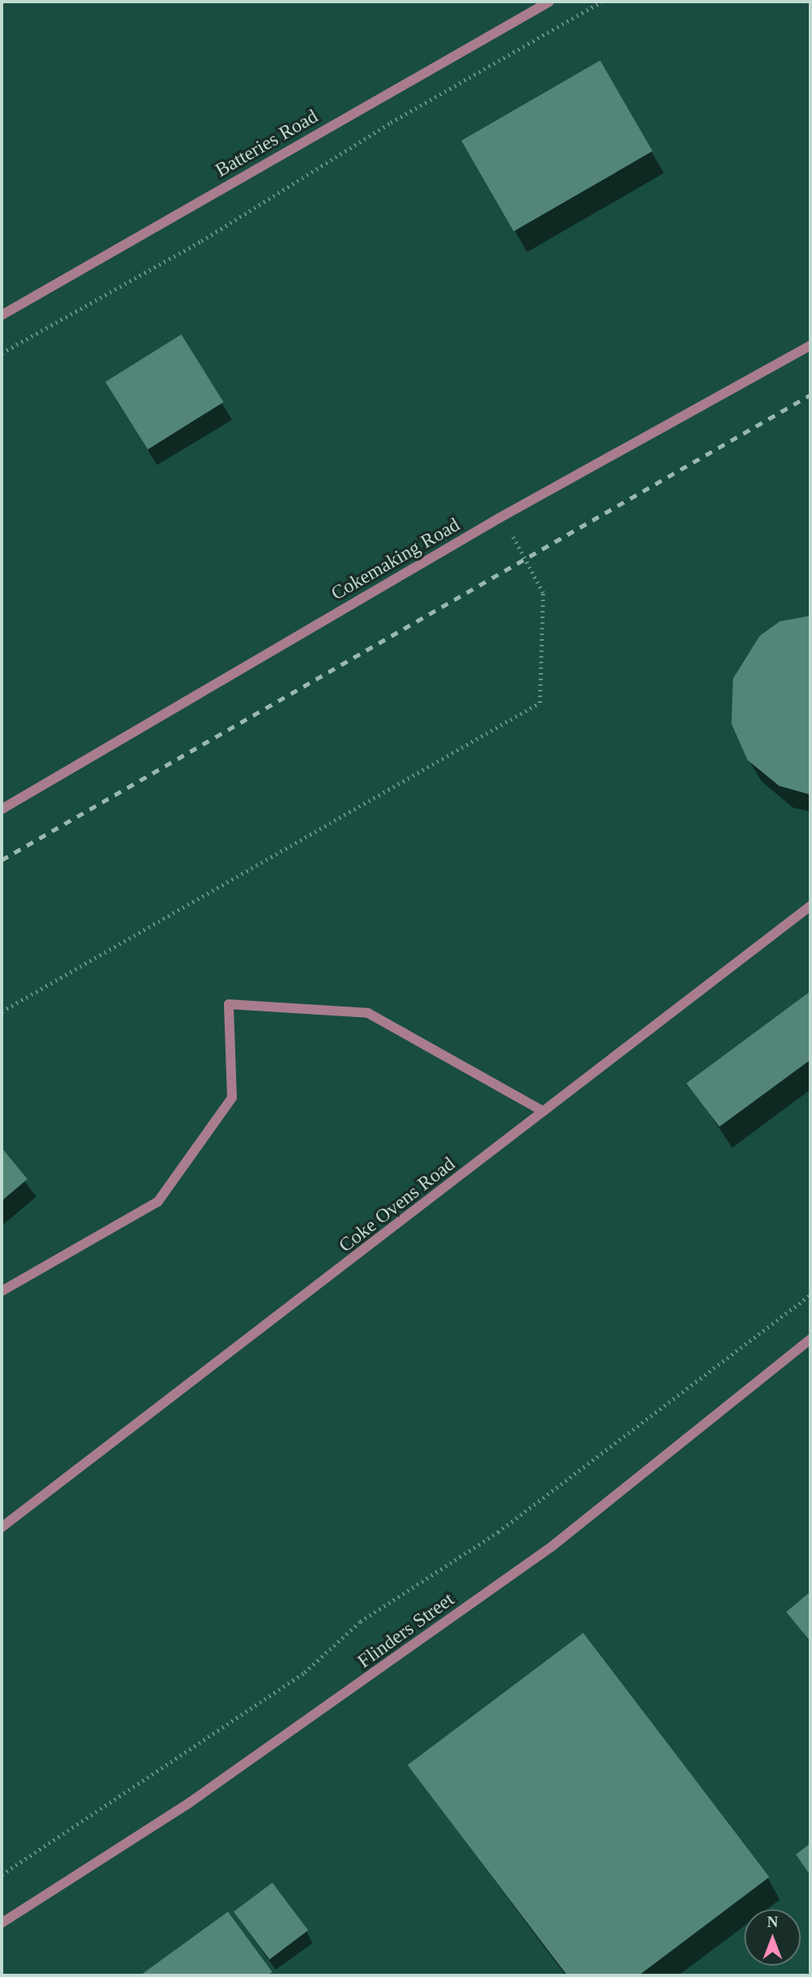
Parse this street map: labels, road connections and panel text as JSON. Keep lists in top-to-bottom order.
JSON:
{
  "streets": {
    "street": [
      "Batteries Road",
      "Cokemaking Road",
      "Coke Ovens Road",
      "Flinders Street"
    ]
  },
  "north": "top"
}
